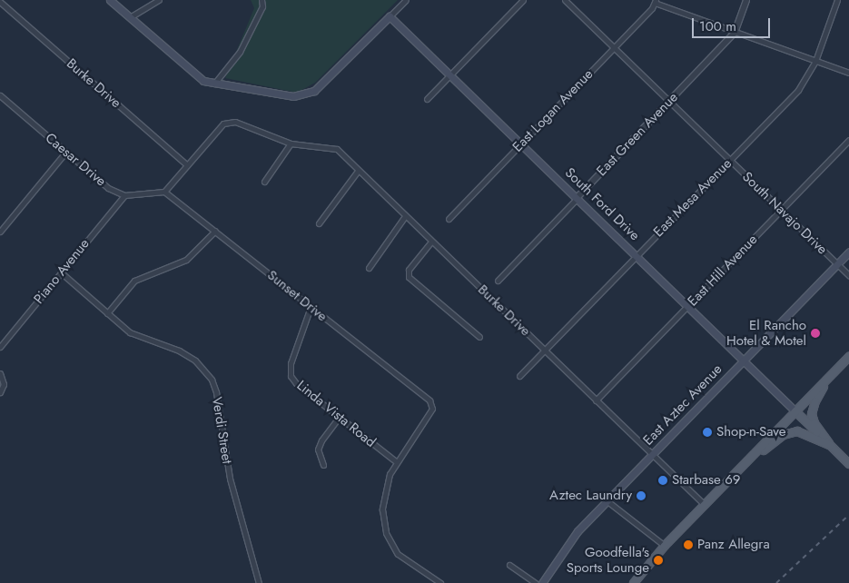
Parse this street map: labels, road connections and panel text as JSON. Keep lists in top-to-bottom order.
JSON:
{
  "streets": {
    "main road": ["South Ford Drive", "East Aztec Avenue"],
    "street": [
      "Burke Drive",
      "East Logan Avenue",
      "East Green Avenue",
      "Caesar Drive",
      "East Mesa Avenue",
      "South Navajo Drive",
      "East Hill Avenue",
      "Piano Avenue",
      "Sunset Drive",
      "Linda Vista Road",
      "Verdi Street"
    ]
  },
  "crossings": [
    ["Burke Drive", "East Mesa Avenue"],
    ["Burke Drive", "East Hill Avenue"],
    ["Burke Drive", "East Aztec Avenue"],
    ["East Logan Avenue", "South Ford Drive"],
    ["East Logan Avenue", "South Navajo Drive"],
    ["East Green Avenue", "South Ford Drive"],
    ["East Green Avenue", "South Navajo Drive"],
    ["Caesar Drive", "Piano Avenue"],
    ["East Mesa Avenue", "South Ford Drive"],
    ["East Mesa Avenue", "South Navajo Drive"],
    ["South Ford Drive", "East Hill Avenue"],
    ["South Ford Drive", "East Aztec Avenue"],
    ["South Navajo Drive", "East Hill Avenue"],
    ["South Navajo Drive", "East Aztec Avenue"],
    ["Piano Avenue", "Verdi Street"],
    ["Sunset Drive", "Linda Vista Road"]
  ],
  "places": [
    "El Rancho Hotel & Motel",
    "Shop-n-Save",
    "Starbase 69",
    "Aztec Laundry",
    "Panz Allegra",
    "Goodfella's Sports Lounge"
  ],
  "scale_bar": "100 m"
}
